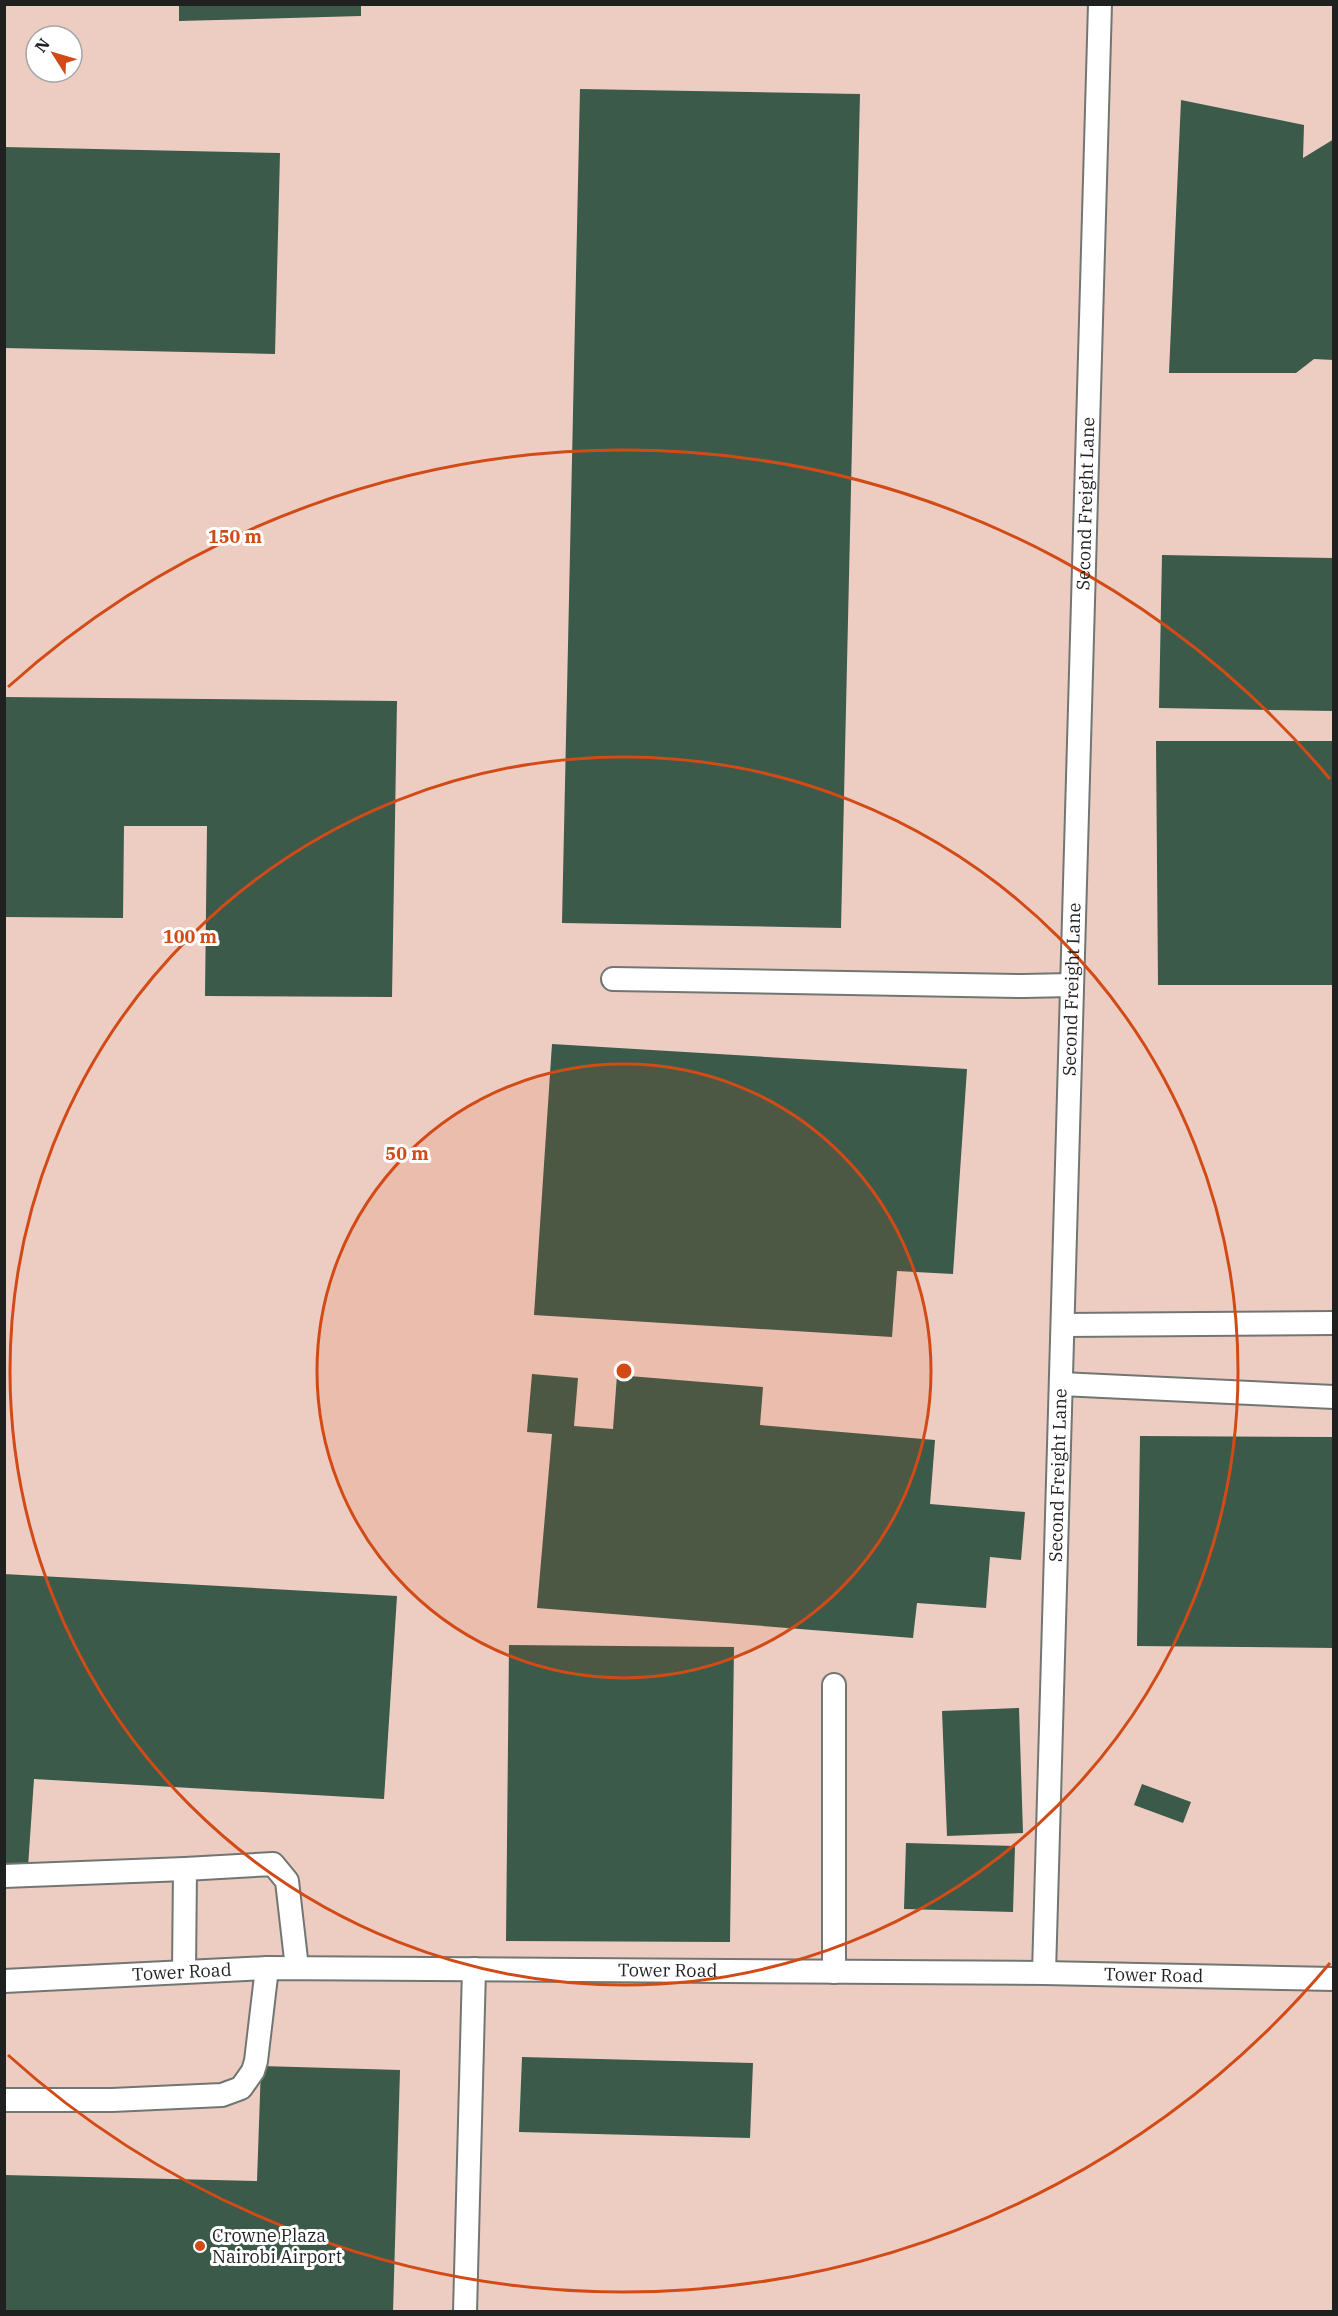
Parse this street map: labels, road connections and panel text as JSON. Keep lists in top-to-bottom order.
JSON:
{
  "streets": {
    "lane": ["Second Freight Lane", "Tower Road"]
  },
  "crossings": [
    ["Second Freight Lane", "Tower Road"]
  ],
  "places": ["Crowne Plaza Nairobi Airport"],
  "north": "top left",
  "rings": ["150 m", "100 m", "50 m"]
}
